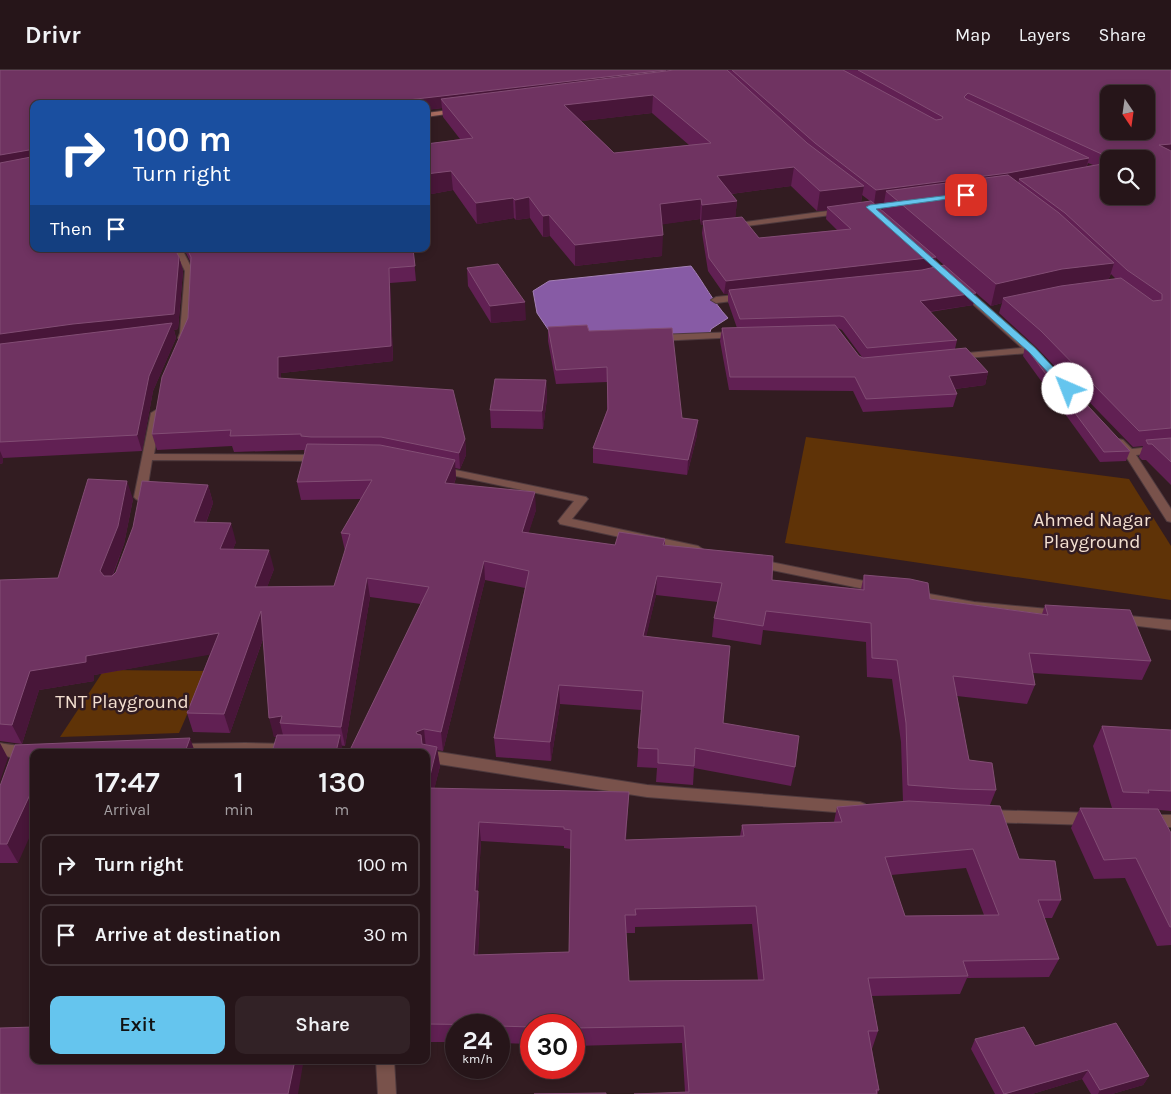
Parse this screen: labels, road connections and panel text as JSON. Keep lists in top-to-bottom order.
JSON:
{
  "parks": ["Ahmed Nagar Playground", "TNT Playground"],
  "north": "bottom",
  "page": {
    "header": "Drivr",
    "nav": ["Map", "Layers", "Share"],
    "turn": ["100 m", "Turn right"],
    "then": "Then",
    "eta": [
      "17:47",
      "Arrival",
      "1",
      "min",
      "130",
      "m"
    ],
    "list": [
      {
        "name": "Turn right",
        "value": "100 m"
      },
      {
        "name": "Arrive at destination",
        "value": "30 m"
      }
    ],
    "buttons": ["Exit", "Share"],
    "speed": "24 km/h",
    "limit": "30"
  }
}
